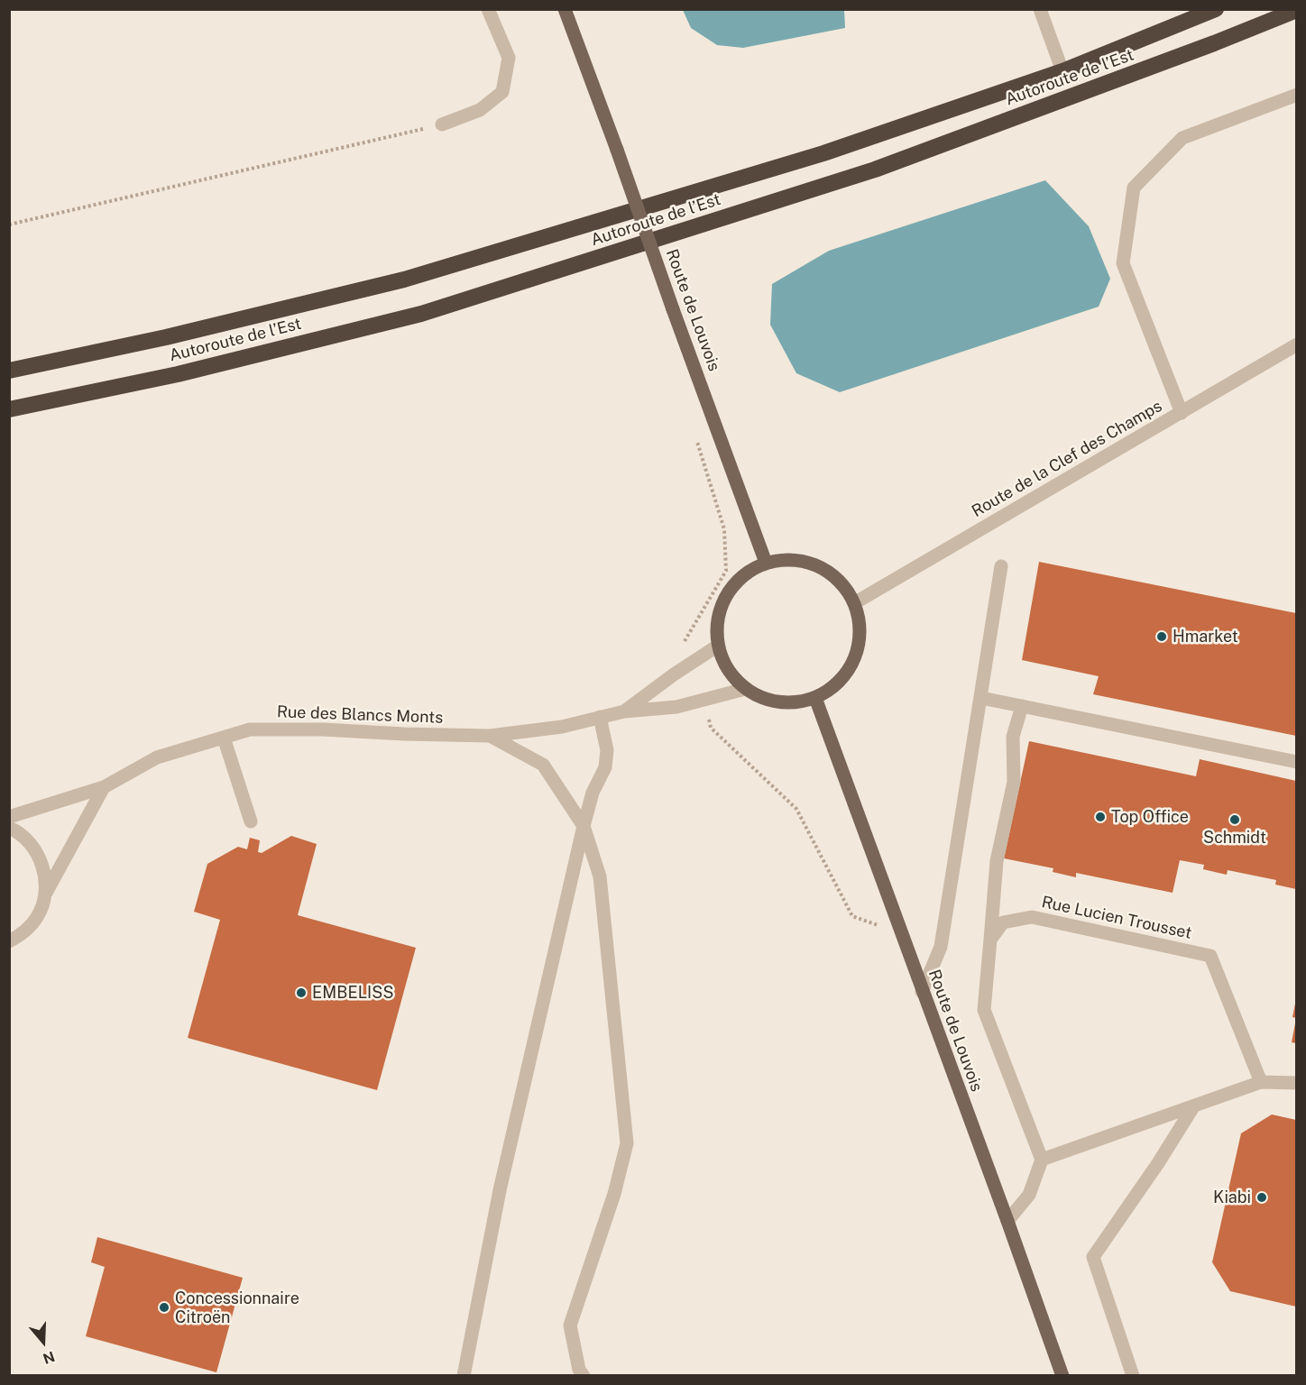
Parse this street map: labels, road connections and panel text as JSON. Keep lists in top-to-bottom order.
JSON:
{
  "streets": {
    "highway": ["Autoroute de l’Est"],
    "main road": ["Route de Louvois"],
    "street": ["Route de la Clef des Champs", "Rue des Blancs Monts", "Rue Lucien Trousset"]
  },
  "crossings": [
    ["Route de Louvois", "Route de la Clef des Champs"],
    ["Route de Louvois", "Rue des Blancs Monts"],
    ["Route de la Clef des Champs", "Rue des Blancs Monts"]
  ],
  "places": [
    "Hmarket",
    "Top Office",
    "Schmidt",
    "EMBELISS",
    "Kiabi",
    "Concessionnaire Citroën"
  ],
  "north": "bottom"
}
